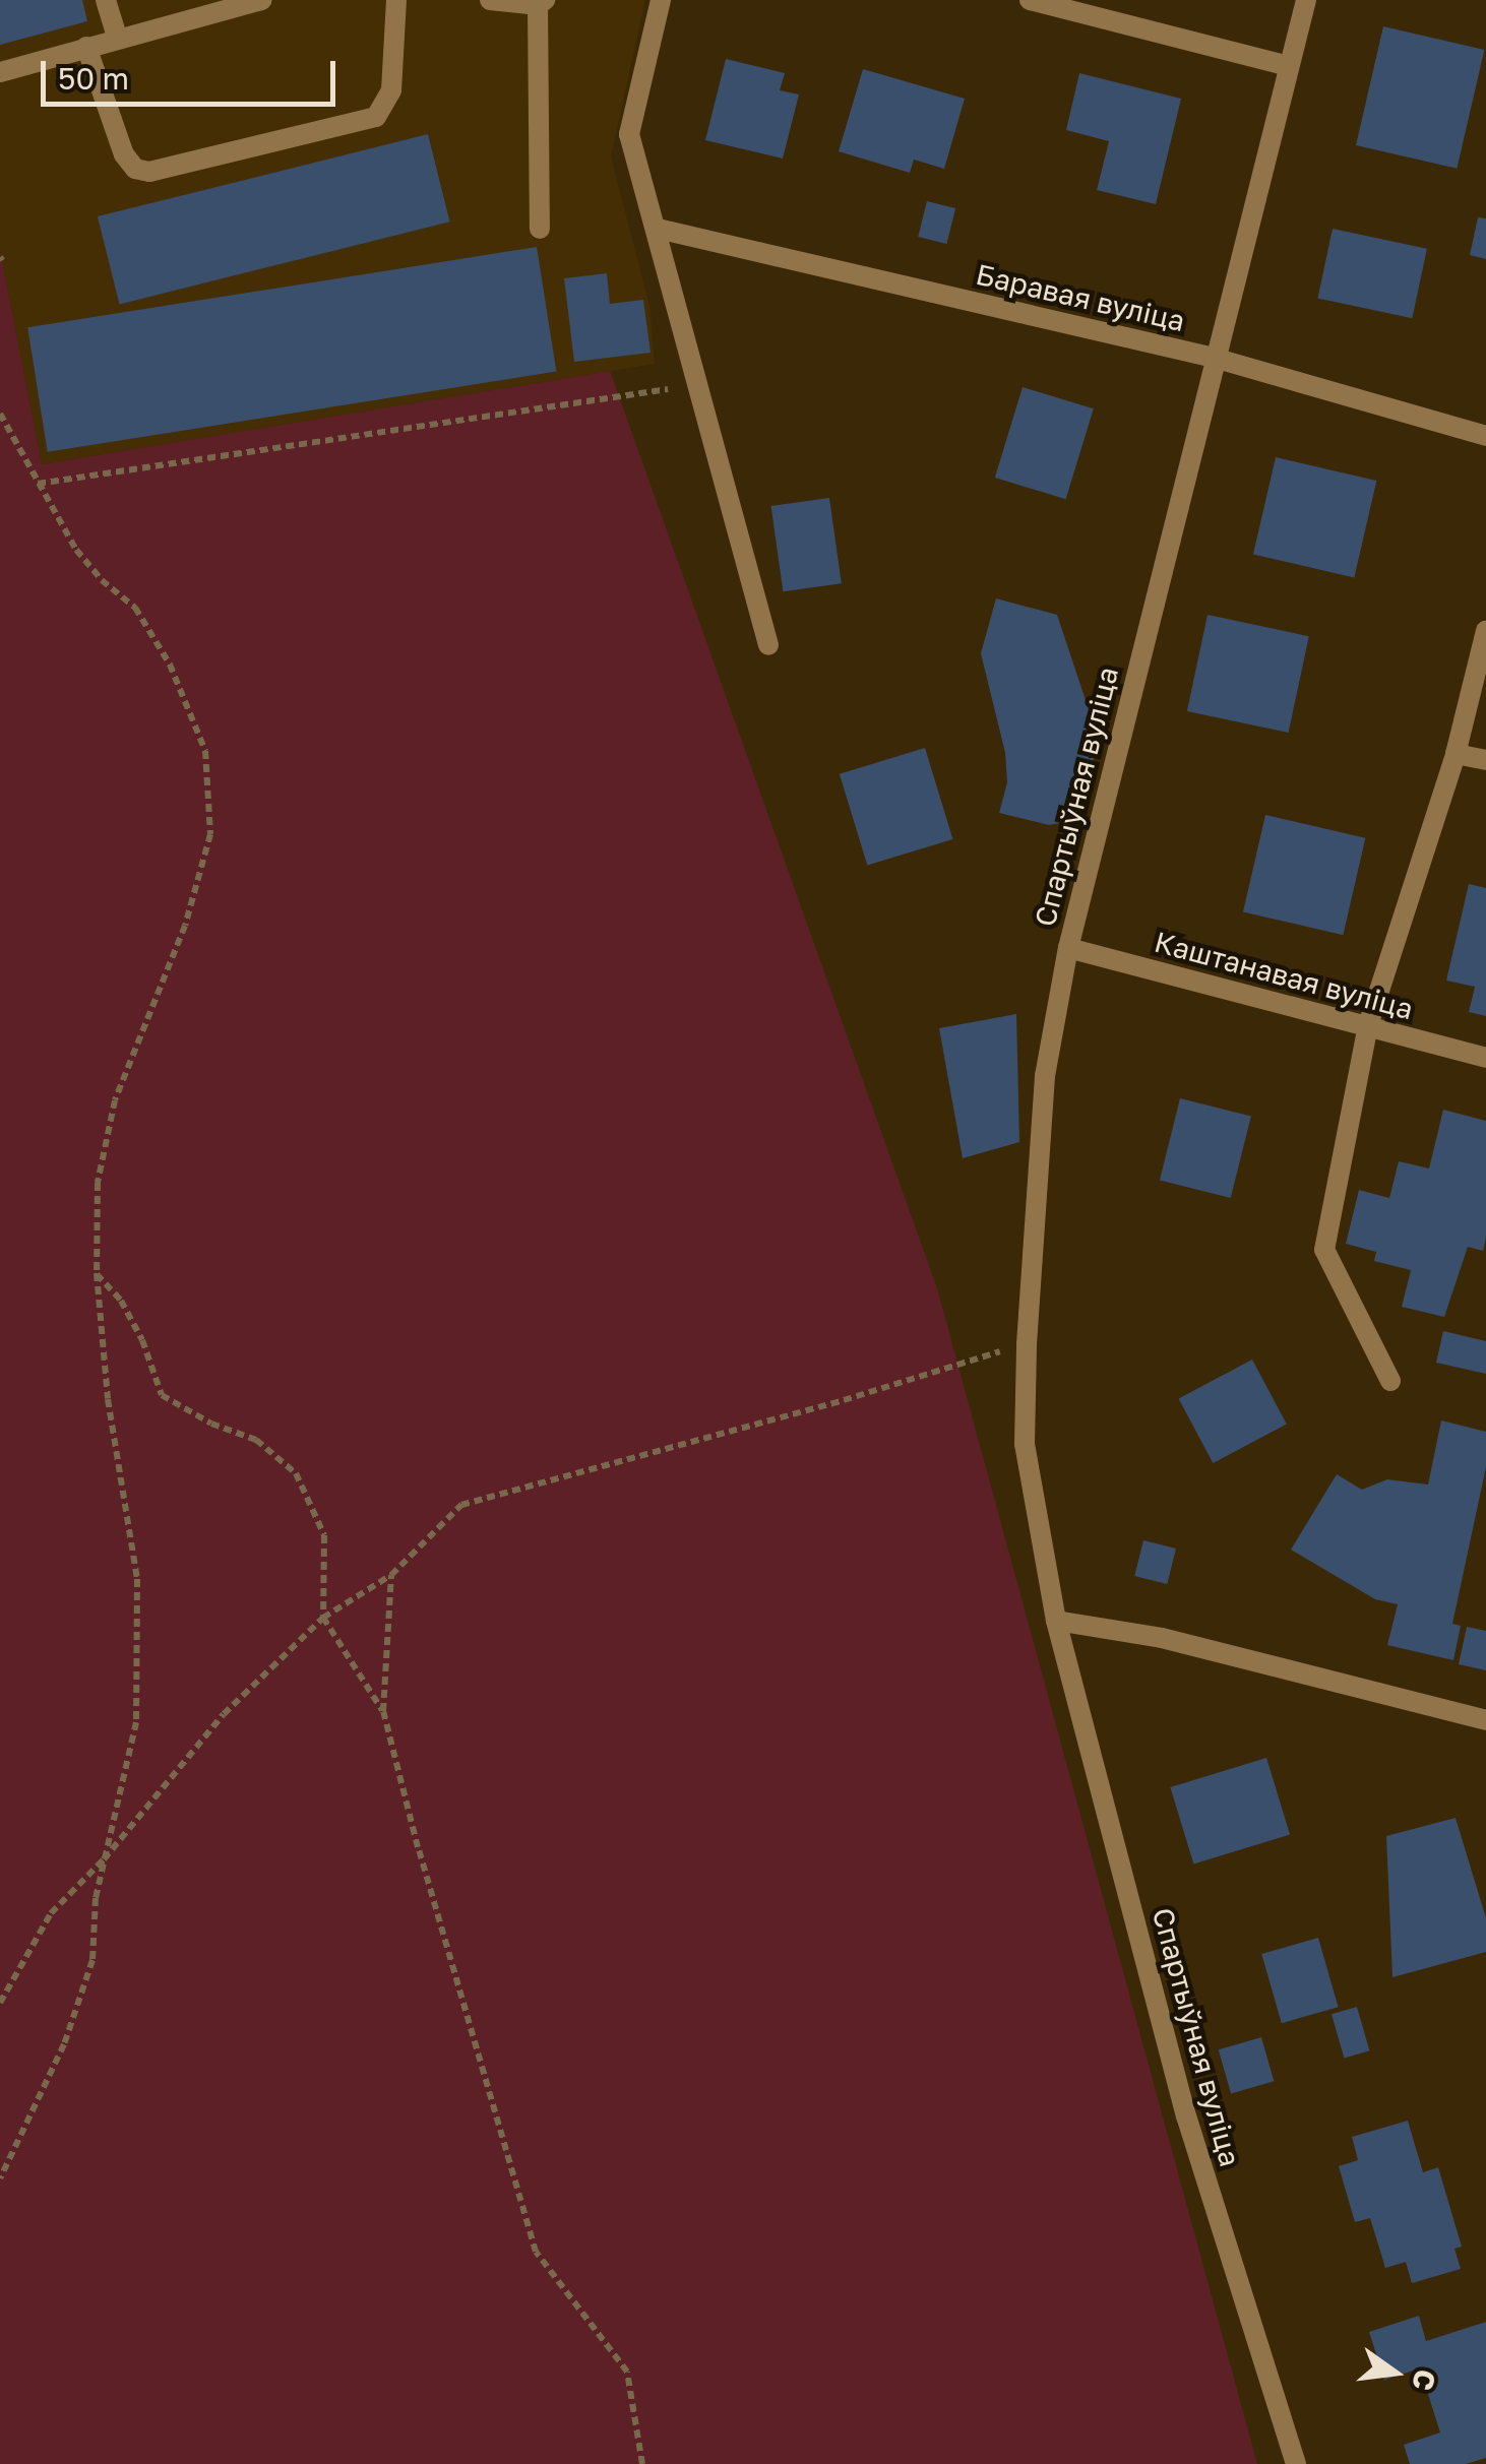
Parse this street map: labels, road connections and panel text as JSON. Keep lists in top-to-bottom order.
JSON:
{
  "streets": {
    "street": ["Баравая вуліца", "Спартыўная вуліца", "Каштанавая вуліца"]
  },
  "crossings": [
    ["Баравая вуліца", "Спартыўная вуліца"],
    ["Спартыўная вуліца", "Каштанавая вуліца"]
  ],
  "scale_bar": "50 m",
  "north": "right"
}
